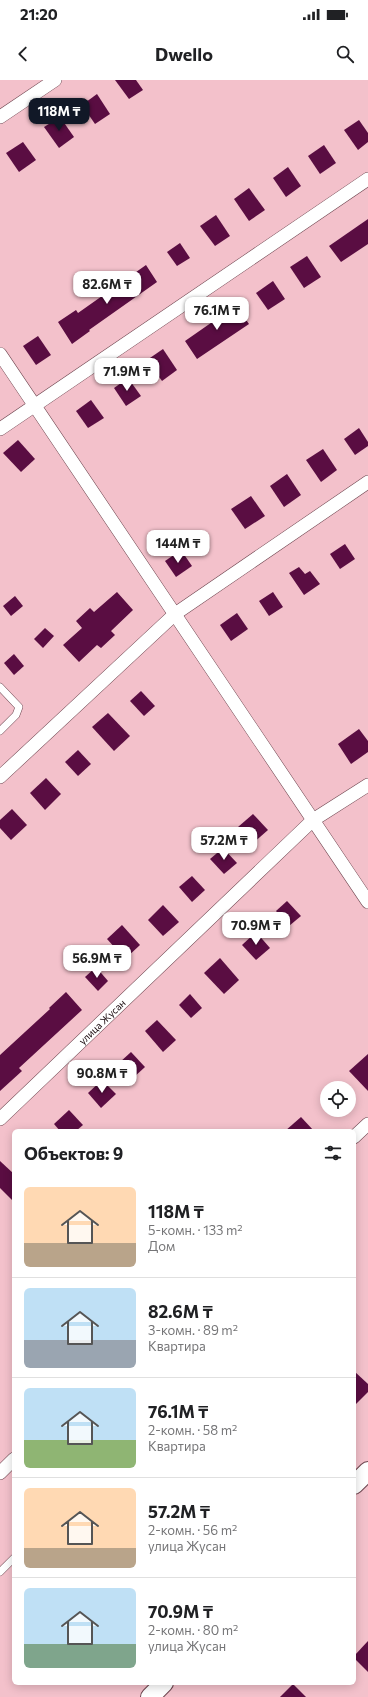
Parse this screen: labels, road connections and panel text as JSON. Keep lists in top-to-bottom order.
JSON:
{
  "streets": {
    "street": ["улица Жусан"]
  },
  "page": {
    "status": "21:20",
    "header": "Dwello",
    "price": [
      "118M ₸",
      "82.6M ₸",
      "76.1M ₸",
      "71.9M ₸",
      "144M ₸",
      "57.2M ₸",
      "70.9M ₸",
      "56.9M ₸",
      "90.8M ₸"
    ],
    "heading": "Объектов: 9",
    "list": [
      {
        "name": "118M ₸",
        "note": "5-комн. · 133 m² · Дом"
      },
      {
        "name": "82.6M ₸",
        "note": "3-комн. · 89 m² · Квартира"
      },
      {
        "name": "76.1M ₸",
        "note": "2-комн. · 58 m² · Квартира"
      },
      {
        "name": "57.2M ₸",
        "note": "2-комн. · 56 m² · улица Жусан"
      },
      {
        "name": "70.9M ₸",
        "note": "2-комн. · 80 m² · улица Жусан"
      }
    ]
  }
}
